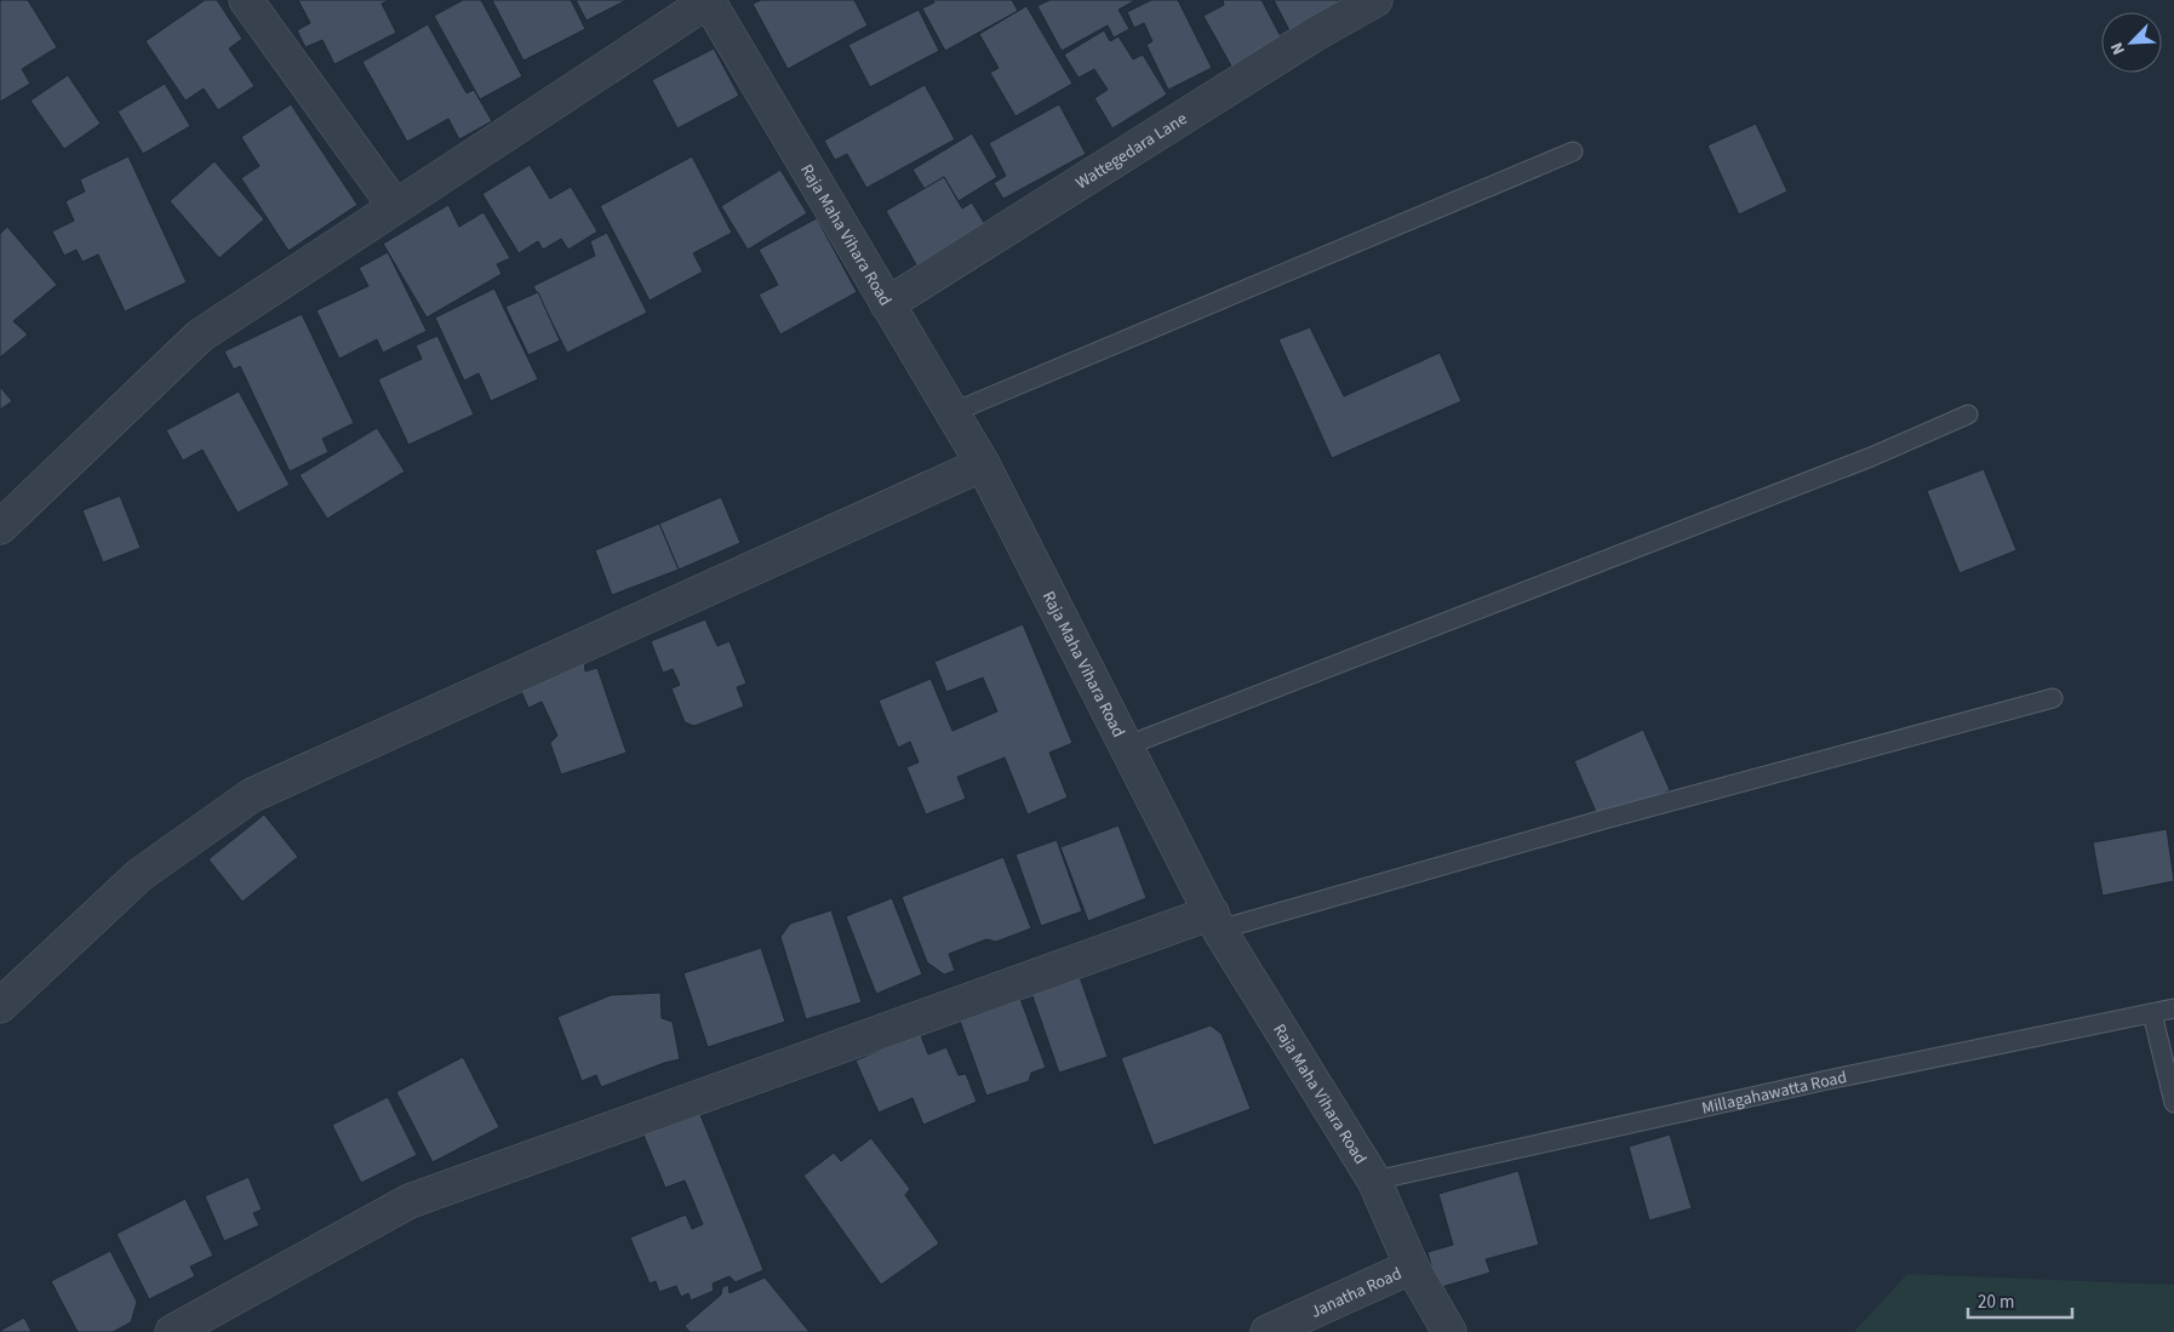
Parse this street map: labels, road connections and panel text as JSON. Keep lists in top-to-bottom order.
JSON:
{
  "streets": {
    "street": ["Wattegedara Lane", "Raja Maha Vihara Road", "Janatha Road"],
    "lane": ["Millagahawatta Road"]
  },
  "crossings": [
    ["Wattegedara Lane", "Raja Maha Vihara Road"],
    ["Raja Maha Vihara Road", "Millagahawatta Road"],
    ["Raja Maha Vihara Road", "Janatha Road"]
  ],
  "scale_bar": "20 m",
  "north": "bottom left"
}
